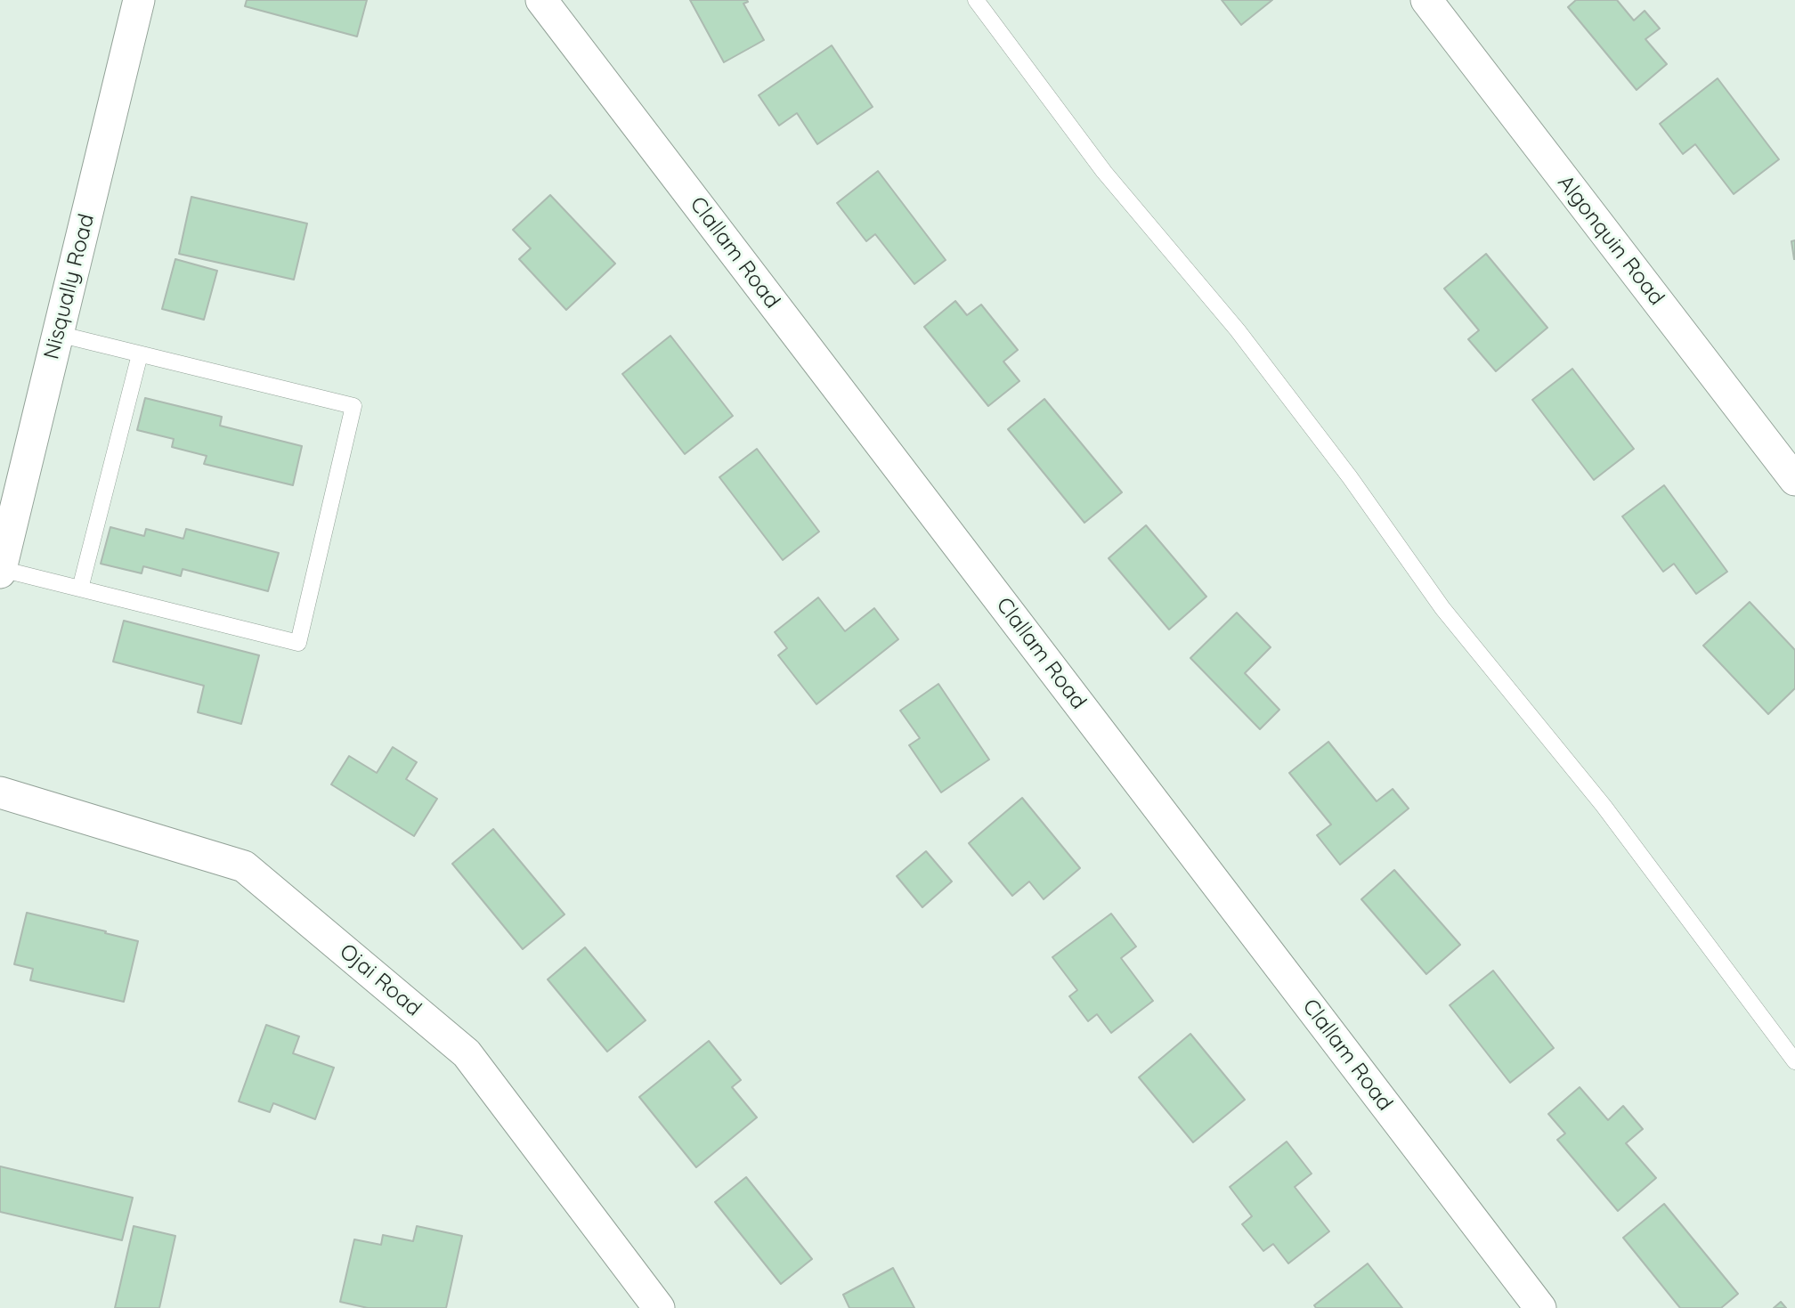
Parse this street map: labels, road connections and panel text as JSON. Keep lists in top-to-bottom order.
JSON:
{
  "streets": {
    "street": [
      "Algonquin Road",
      "Clallam Road",
      "Nisqually Road",
      "Ojai Road"
    ]
  }
}
